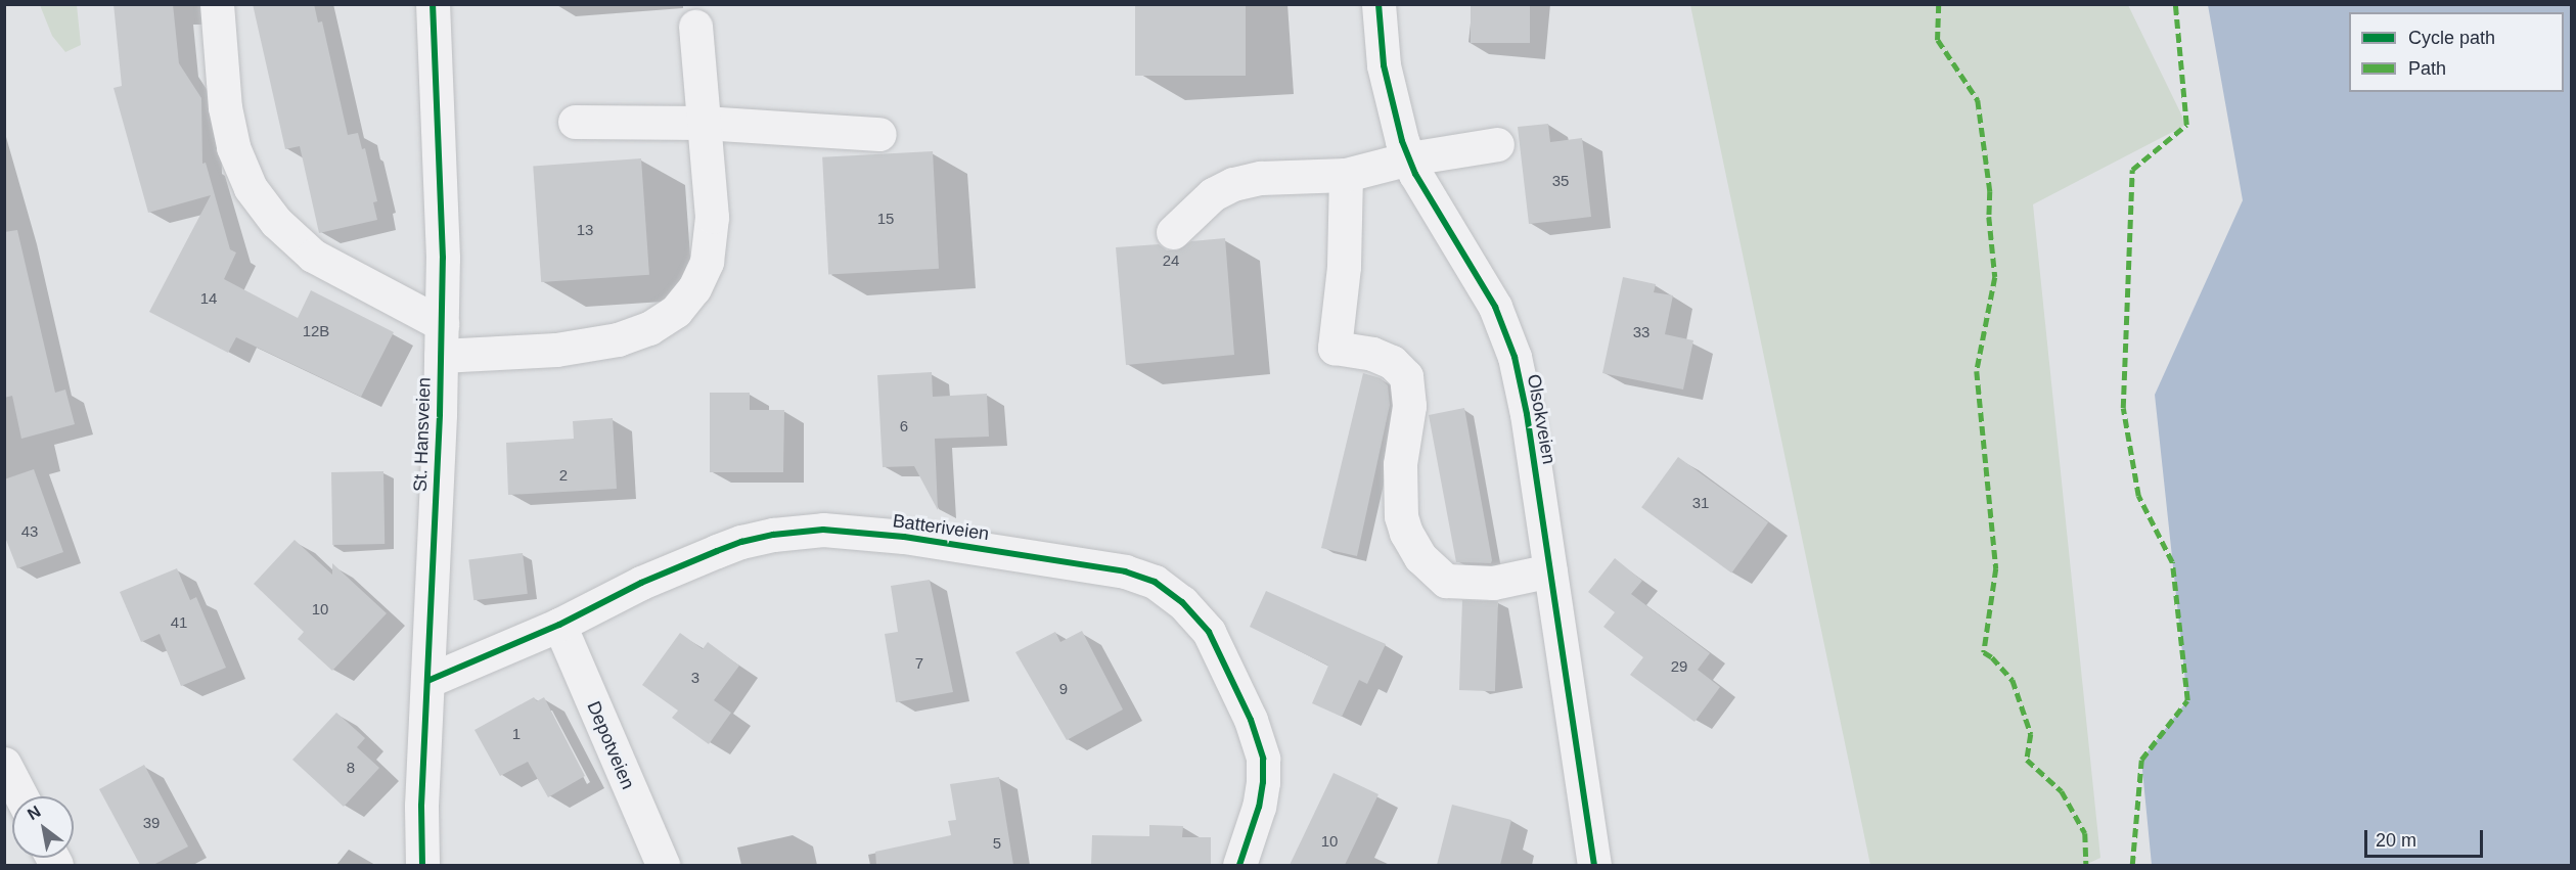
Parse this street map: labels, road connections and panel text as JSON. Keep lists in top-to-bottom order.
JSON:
{
  "streets": {
    "street": [
      "Olsokveien",
      "St. Hansveien",
      "Batteriveien",
      "Depotveien"
    ]
  },
  "crossings": [
    ["St. Hansveien", "Batteriveien"],
    ["Batteriveien", "Depotveien"]
  ],
  "house_numbers": [
    "35",
    "15",
    "13",
    "24",
    "14",
    "12B",
    "33",
    "6",
    "2",
    "31",
    "43",
    "10",
    "41",
    "7",
    "29",
    "3",
    "9",
    "1",
    "8",
    "39",
    "10",
    "5"
  ],
  "legend": ["Cycle path", "Path"],
  "scale_bar": "20 m",
  "north": "top left"
}
